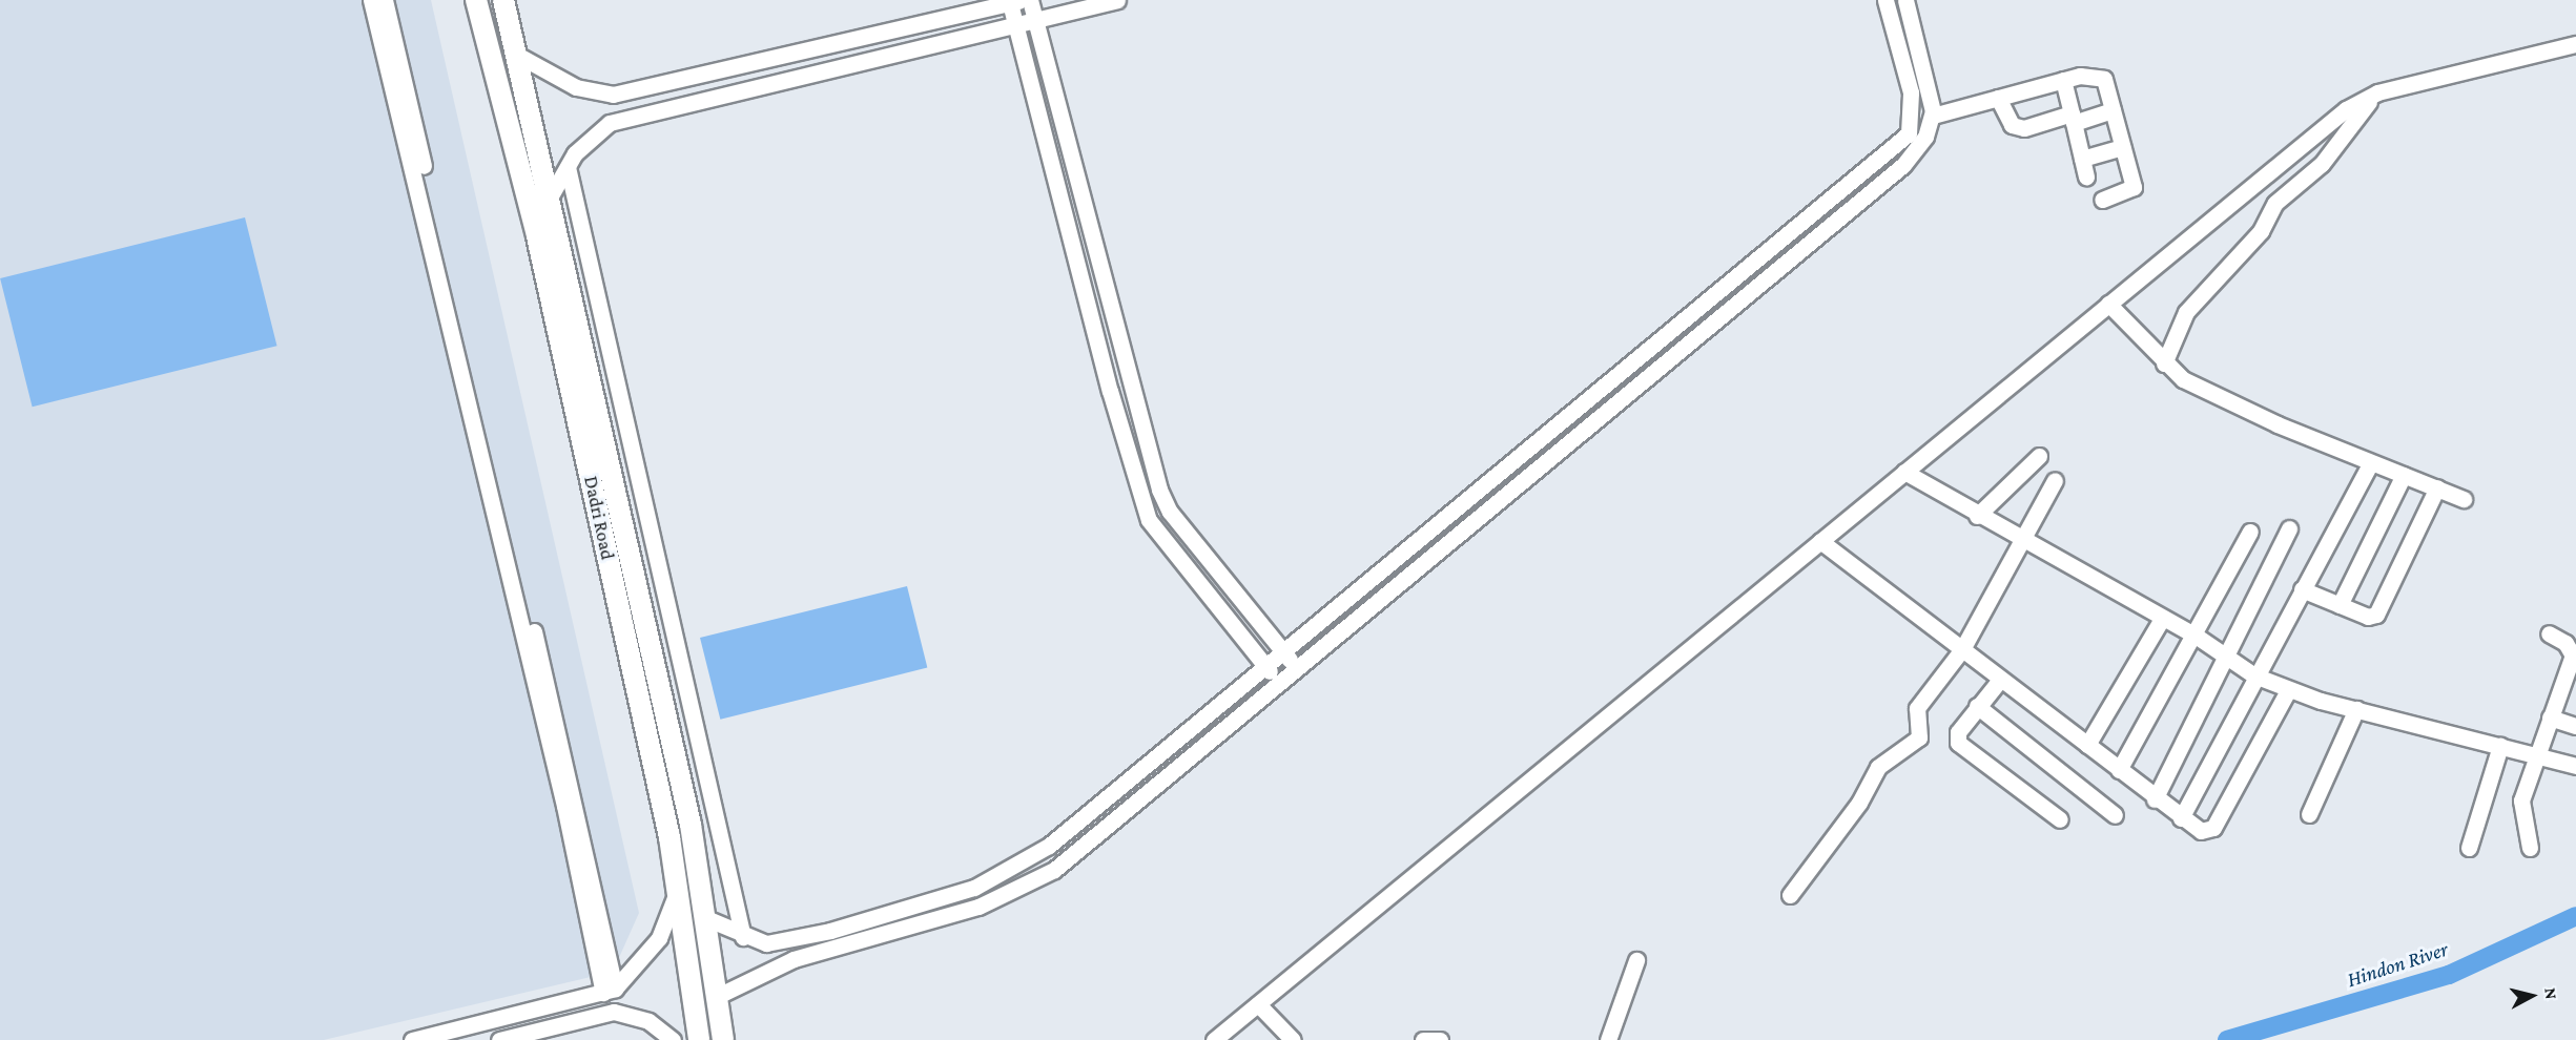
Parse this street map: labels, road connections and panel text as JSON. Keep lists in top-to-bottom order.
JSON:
{
  "streets": {
    "main road": ["Dadri Road"]
  },
  "water": ["Hindon River"],
  "north": "right"
}
